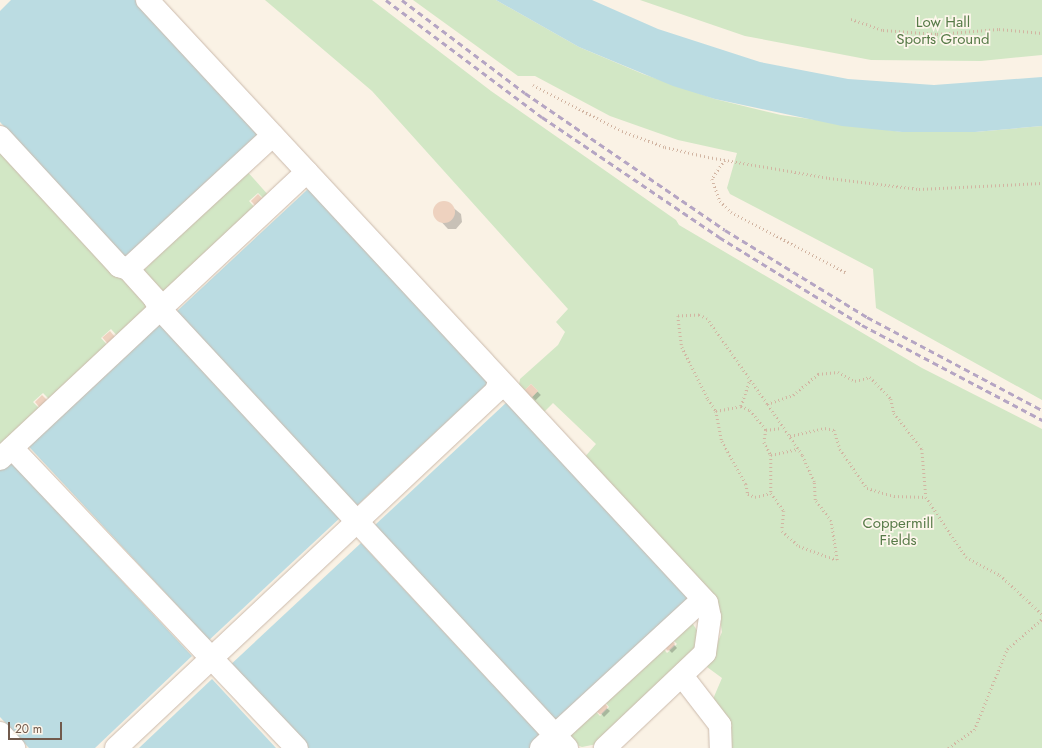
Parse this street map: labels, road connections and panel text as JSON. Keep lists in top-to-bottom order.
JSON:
{
  "parks": ["Low Hall Sports Ground", "Coppermill Fields"],
  "scale_bar": "20 m"
}
